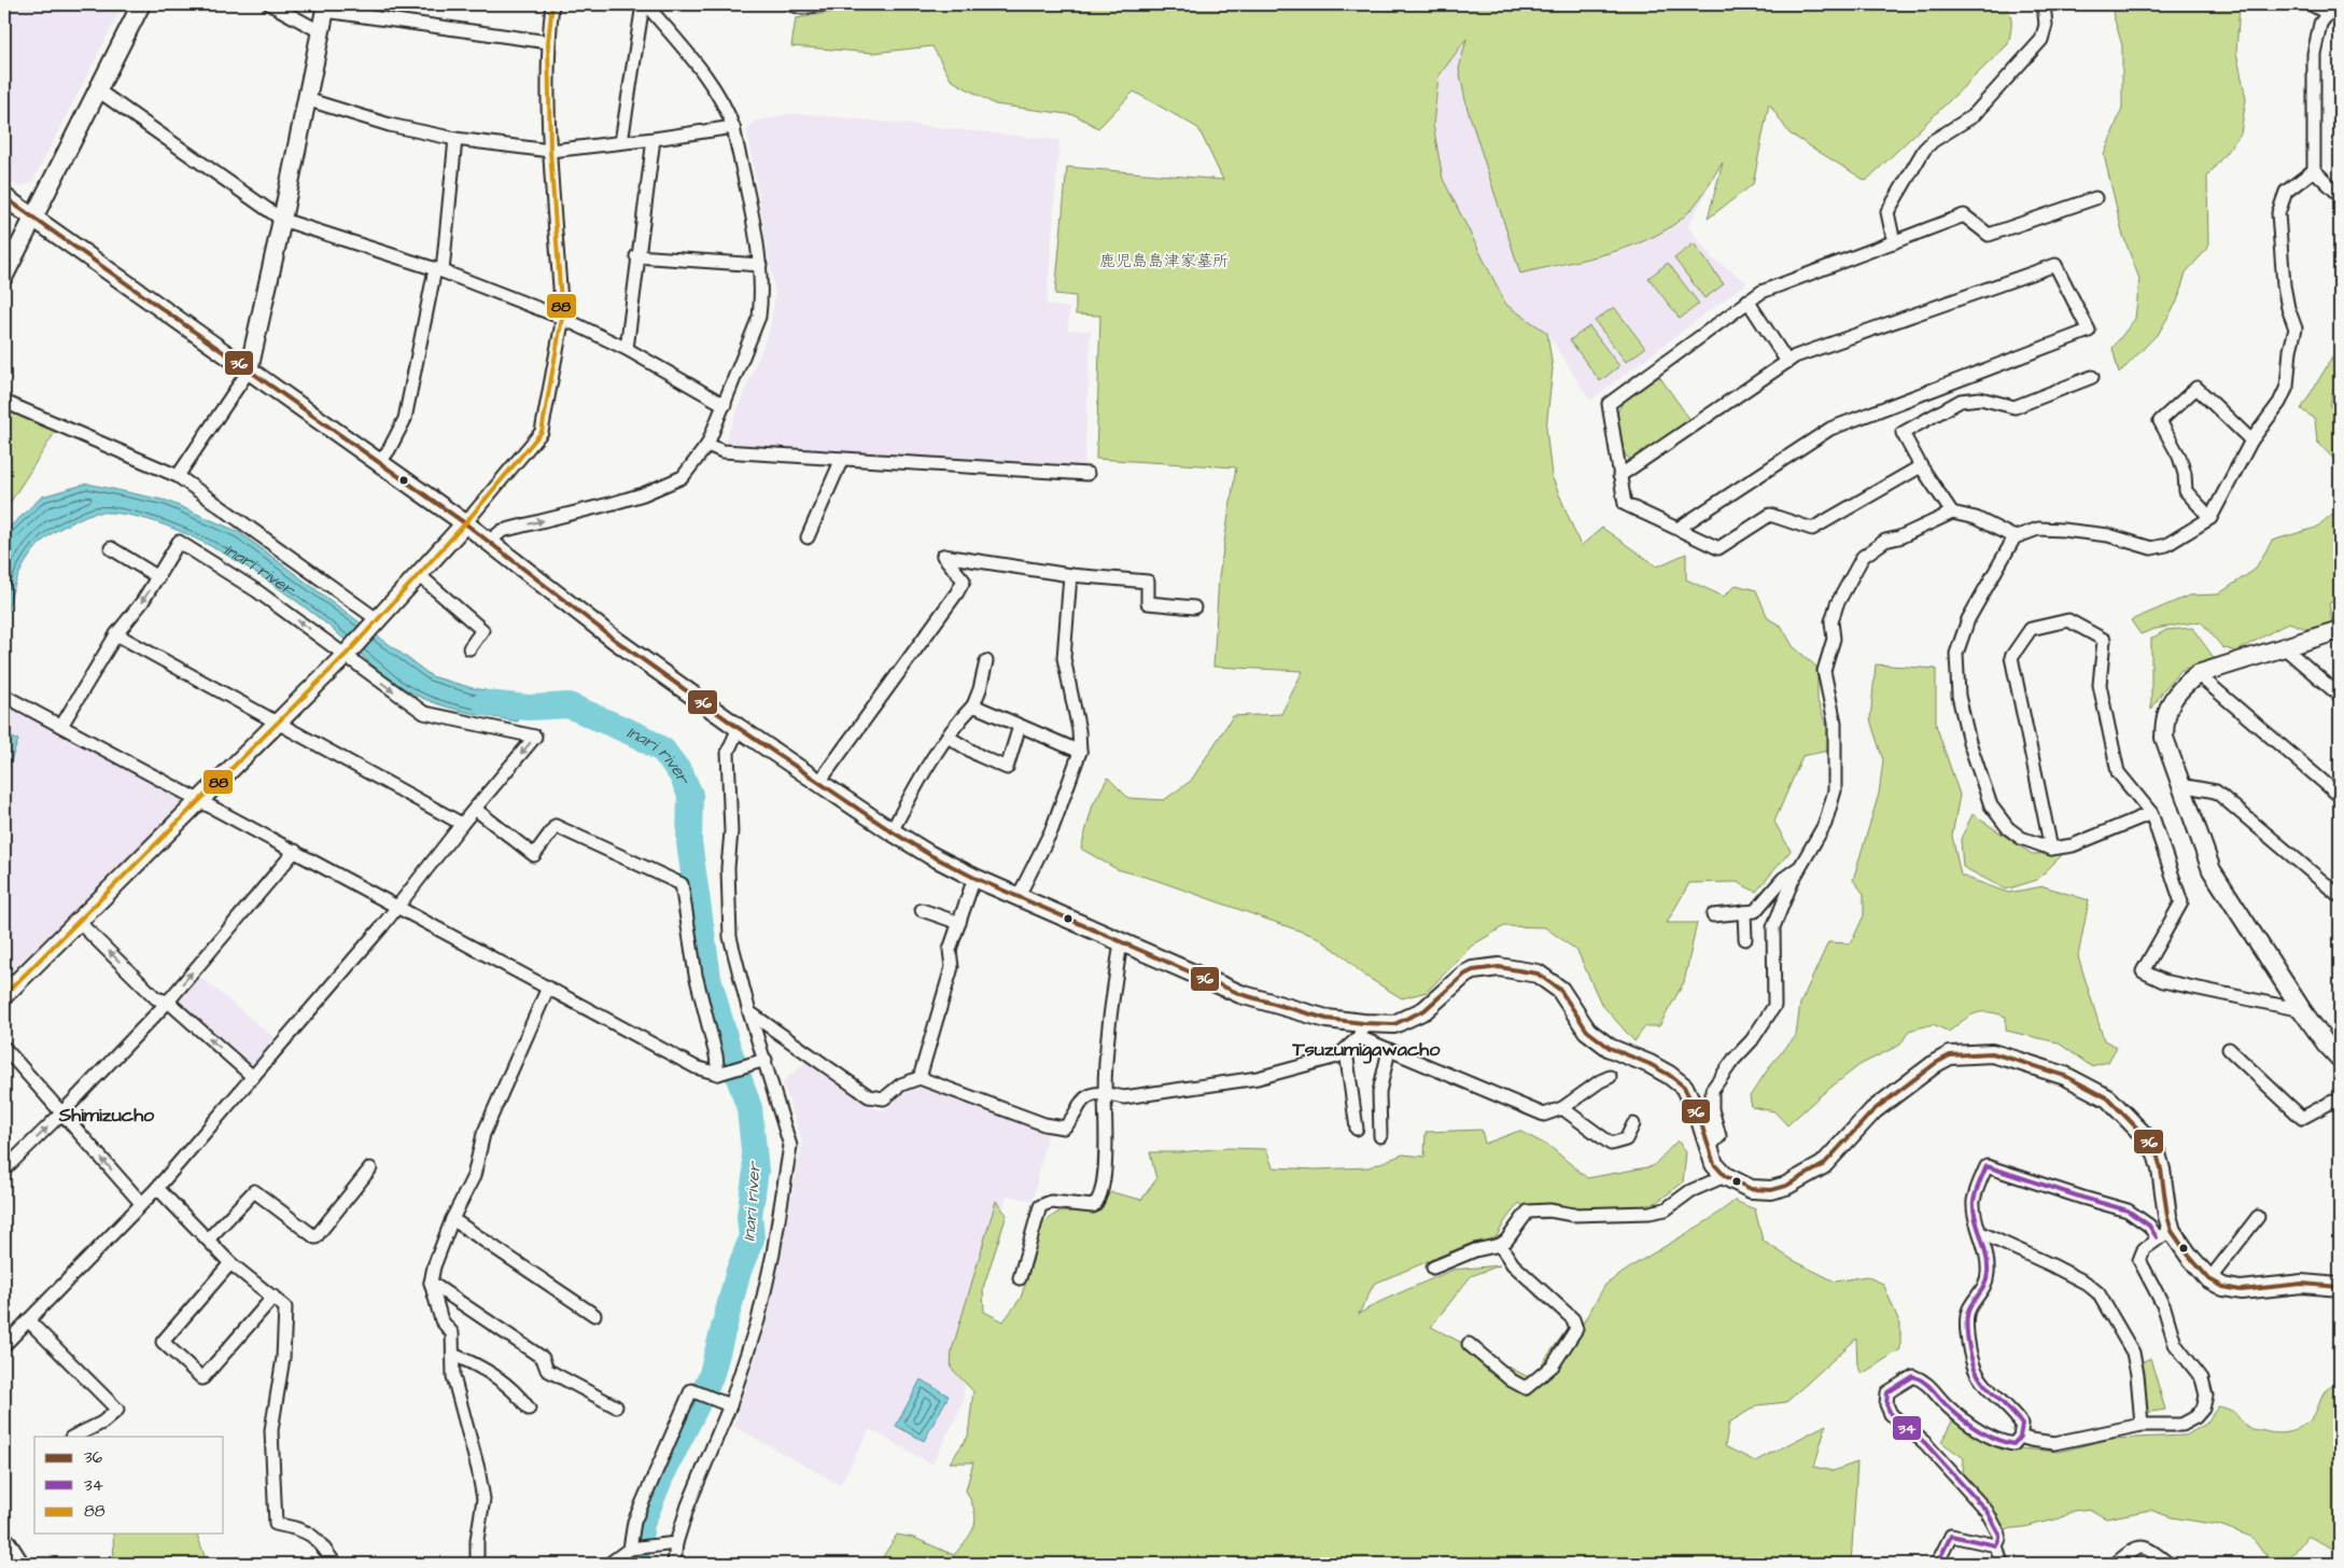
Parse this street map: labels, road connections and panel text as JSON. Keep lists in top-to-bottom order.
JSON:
{
  "districts": ["Tsuzumigawacho", "Shimizucho"],
  "water": ["Inari river"],
  "parks": ["鹿児島島津家墓所"],
  "lines": ["transit line 88", "transit line 36", "transit line 34"],
  "legend": ["36", "34", "88"]
}
